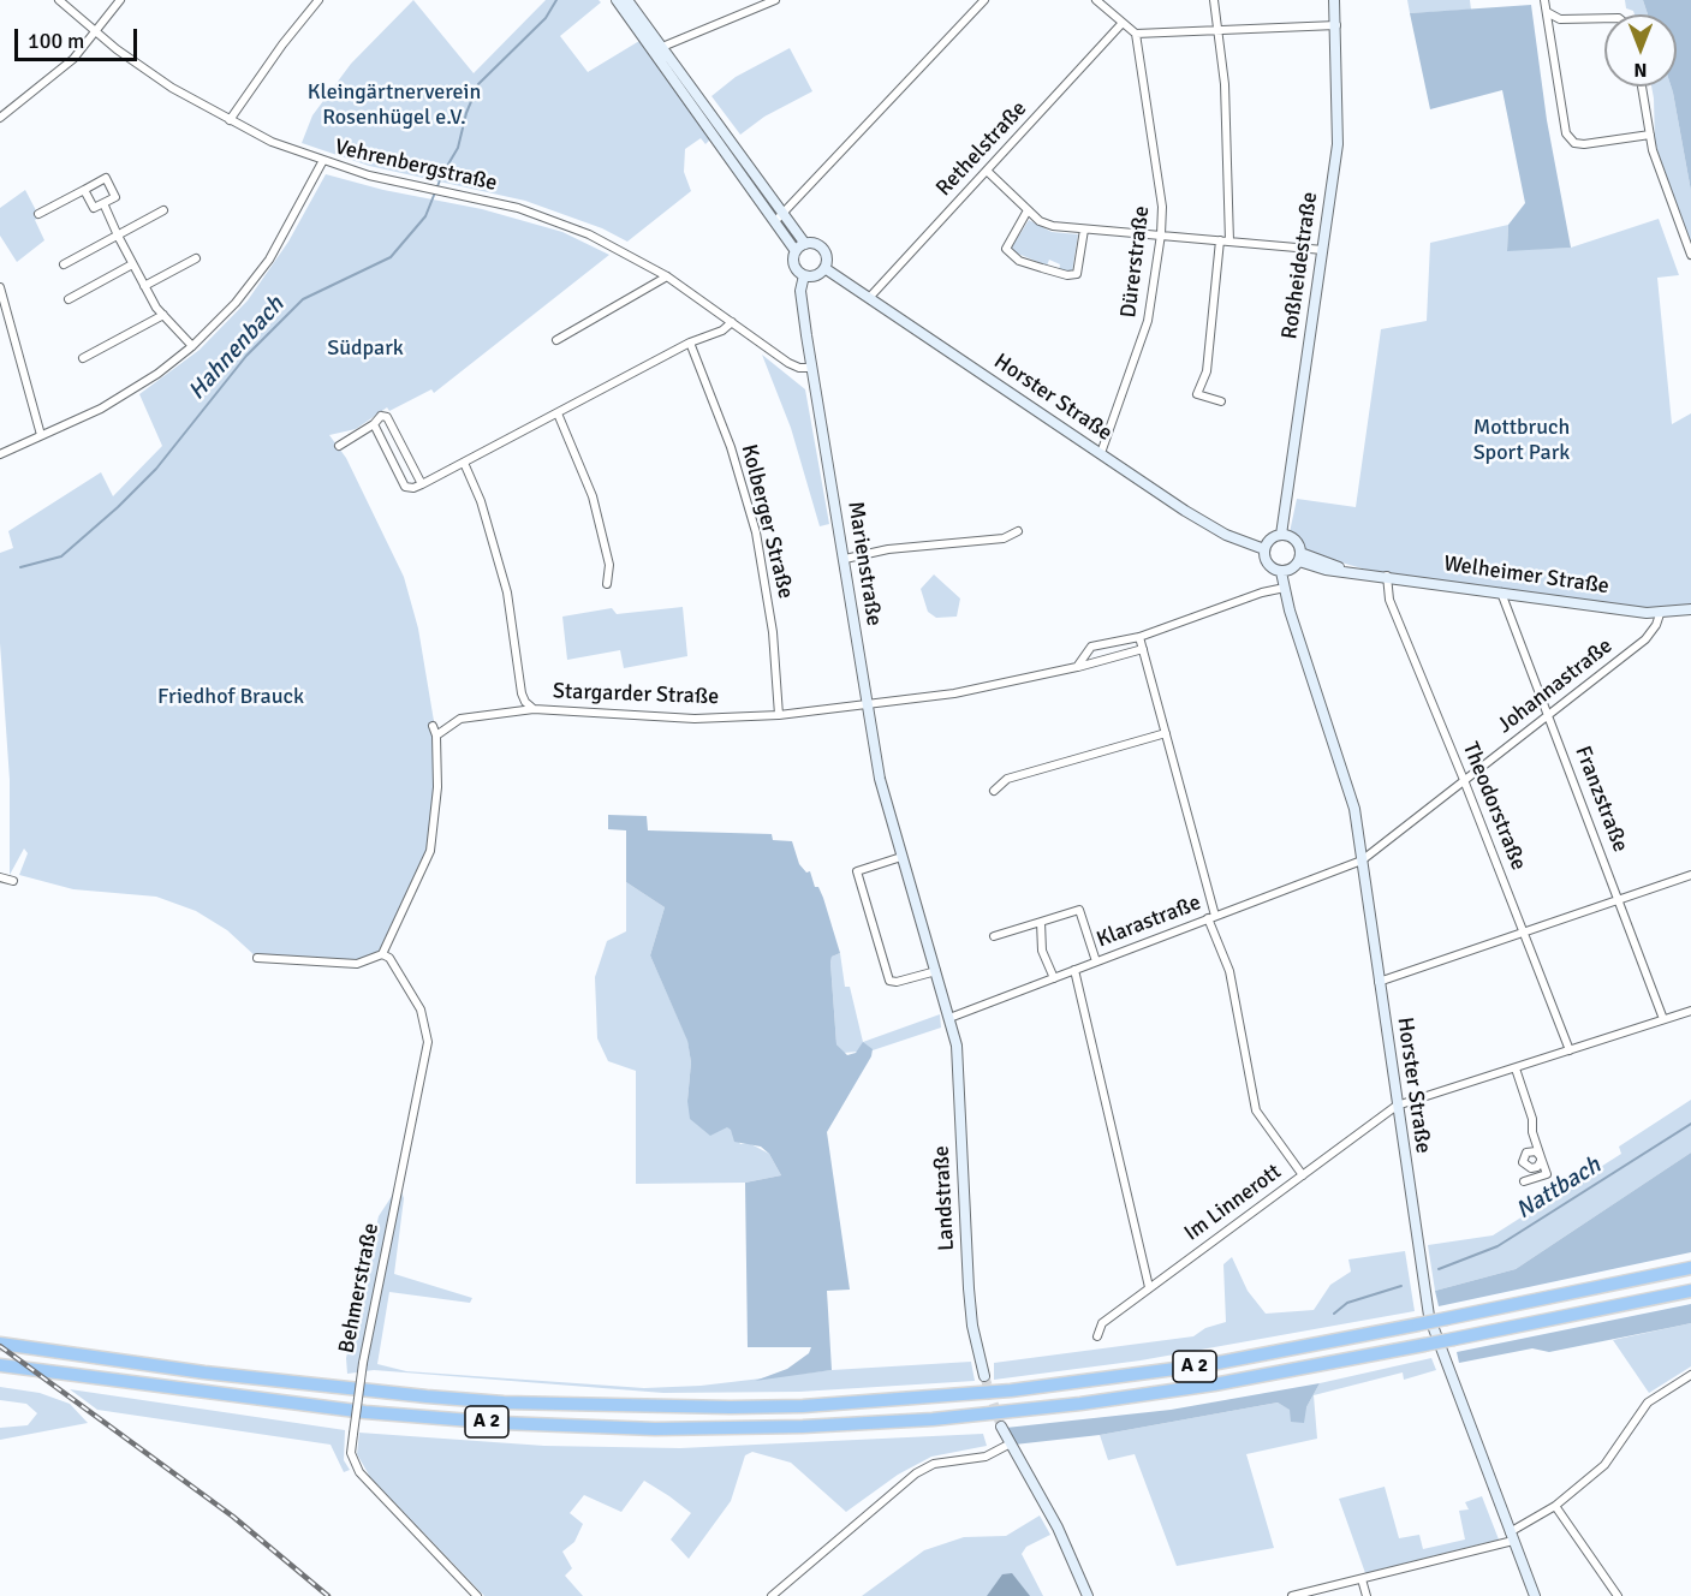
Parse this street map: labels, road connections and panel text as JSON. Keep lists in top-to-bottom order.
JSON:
{
  "streets": {
    "highway": ["A 2"],
    "main road": [
      "Roßheidestraße",
      "Horster Straße",
      "Marienstraße",
      "Welheimer Straße",
      "Landstraße"
    ],
    "street": [
      "Rethelstraße",
      "Vehrenbergstraße",
      "Dürerstraße",
      "Kolberger Straße",
      "Johannastraße",
      "Stargarder Straße",
      "Franzstraße",
      "Theodorstraße",
      "Klarastraße",
      "Im Linnerott",
      "Behmerstraße"
    ]
  },
  "crossings": [
    ["Rethelstraße", "Horster Straße"],
    ["Vehrenbergstraße", "Marienstraße"],
    ["Dürerstraße", "Horster Straße"],
    ["Roßheidestraße", "Horster Straße"],
    ["Roßheidestraße", "Welheimer Straße"],
    ["Horster Straße", "Marienstraße"],
    ["Horster Straße", "Welheimer Straße"],
    ["Horster Straße", "Johannastraße"],
    ["Horster Straße", "Klarastraße"],
    ["Horster Straße", "Im Linnerott"],
    ["Kolberger Straße", "Stargarder Straße"],
    ["Marienstraße", "Stargarder Straße"],
    ["Marienstraße", "Klarastraße"],
    ["Marienstraße", "Landstraße"],
    ["Welheimer Straße", "Johannastraße"],
    ["Welheimer Straße", "Franzstraße"],
    ["Welheimer Straße", "Theodorstraße"],
    ["Johannastraße", "Franzstraße"],
    ["Johannastraße", "Theodorstraße"],
    ["Johannastraße", "Klarastraße"],
    ["Franzstraße", "Im Linnerott"],
    ["Theodorstraße", "Im Linnerott"],
    ["Klarastraße", "Landstraße"]
  ],
  "water": ["Hahnenbach", "Nattbach"],
  "parks": [
    "Kleingärtnerverein Rosenhügel e.V.",
    "Südpark",
    "Mottbruch Sport Park",
    "Friedhof Brauck"
  ],
  "scale_bar": "100 m",
  "north": "bottom"
}
